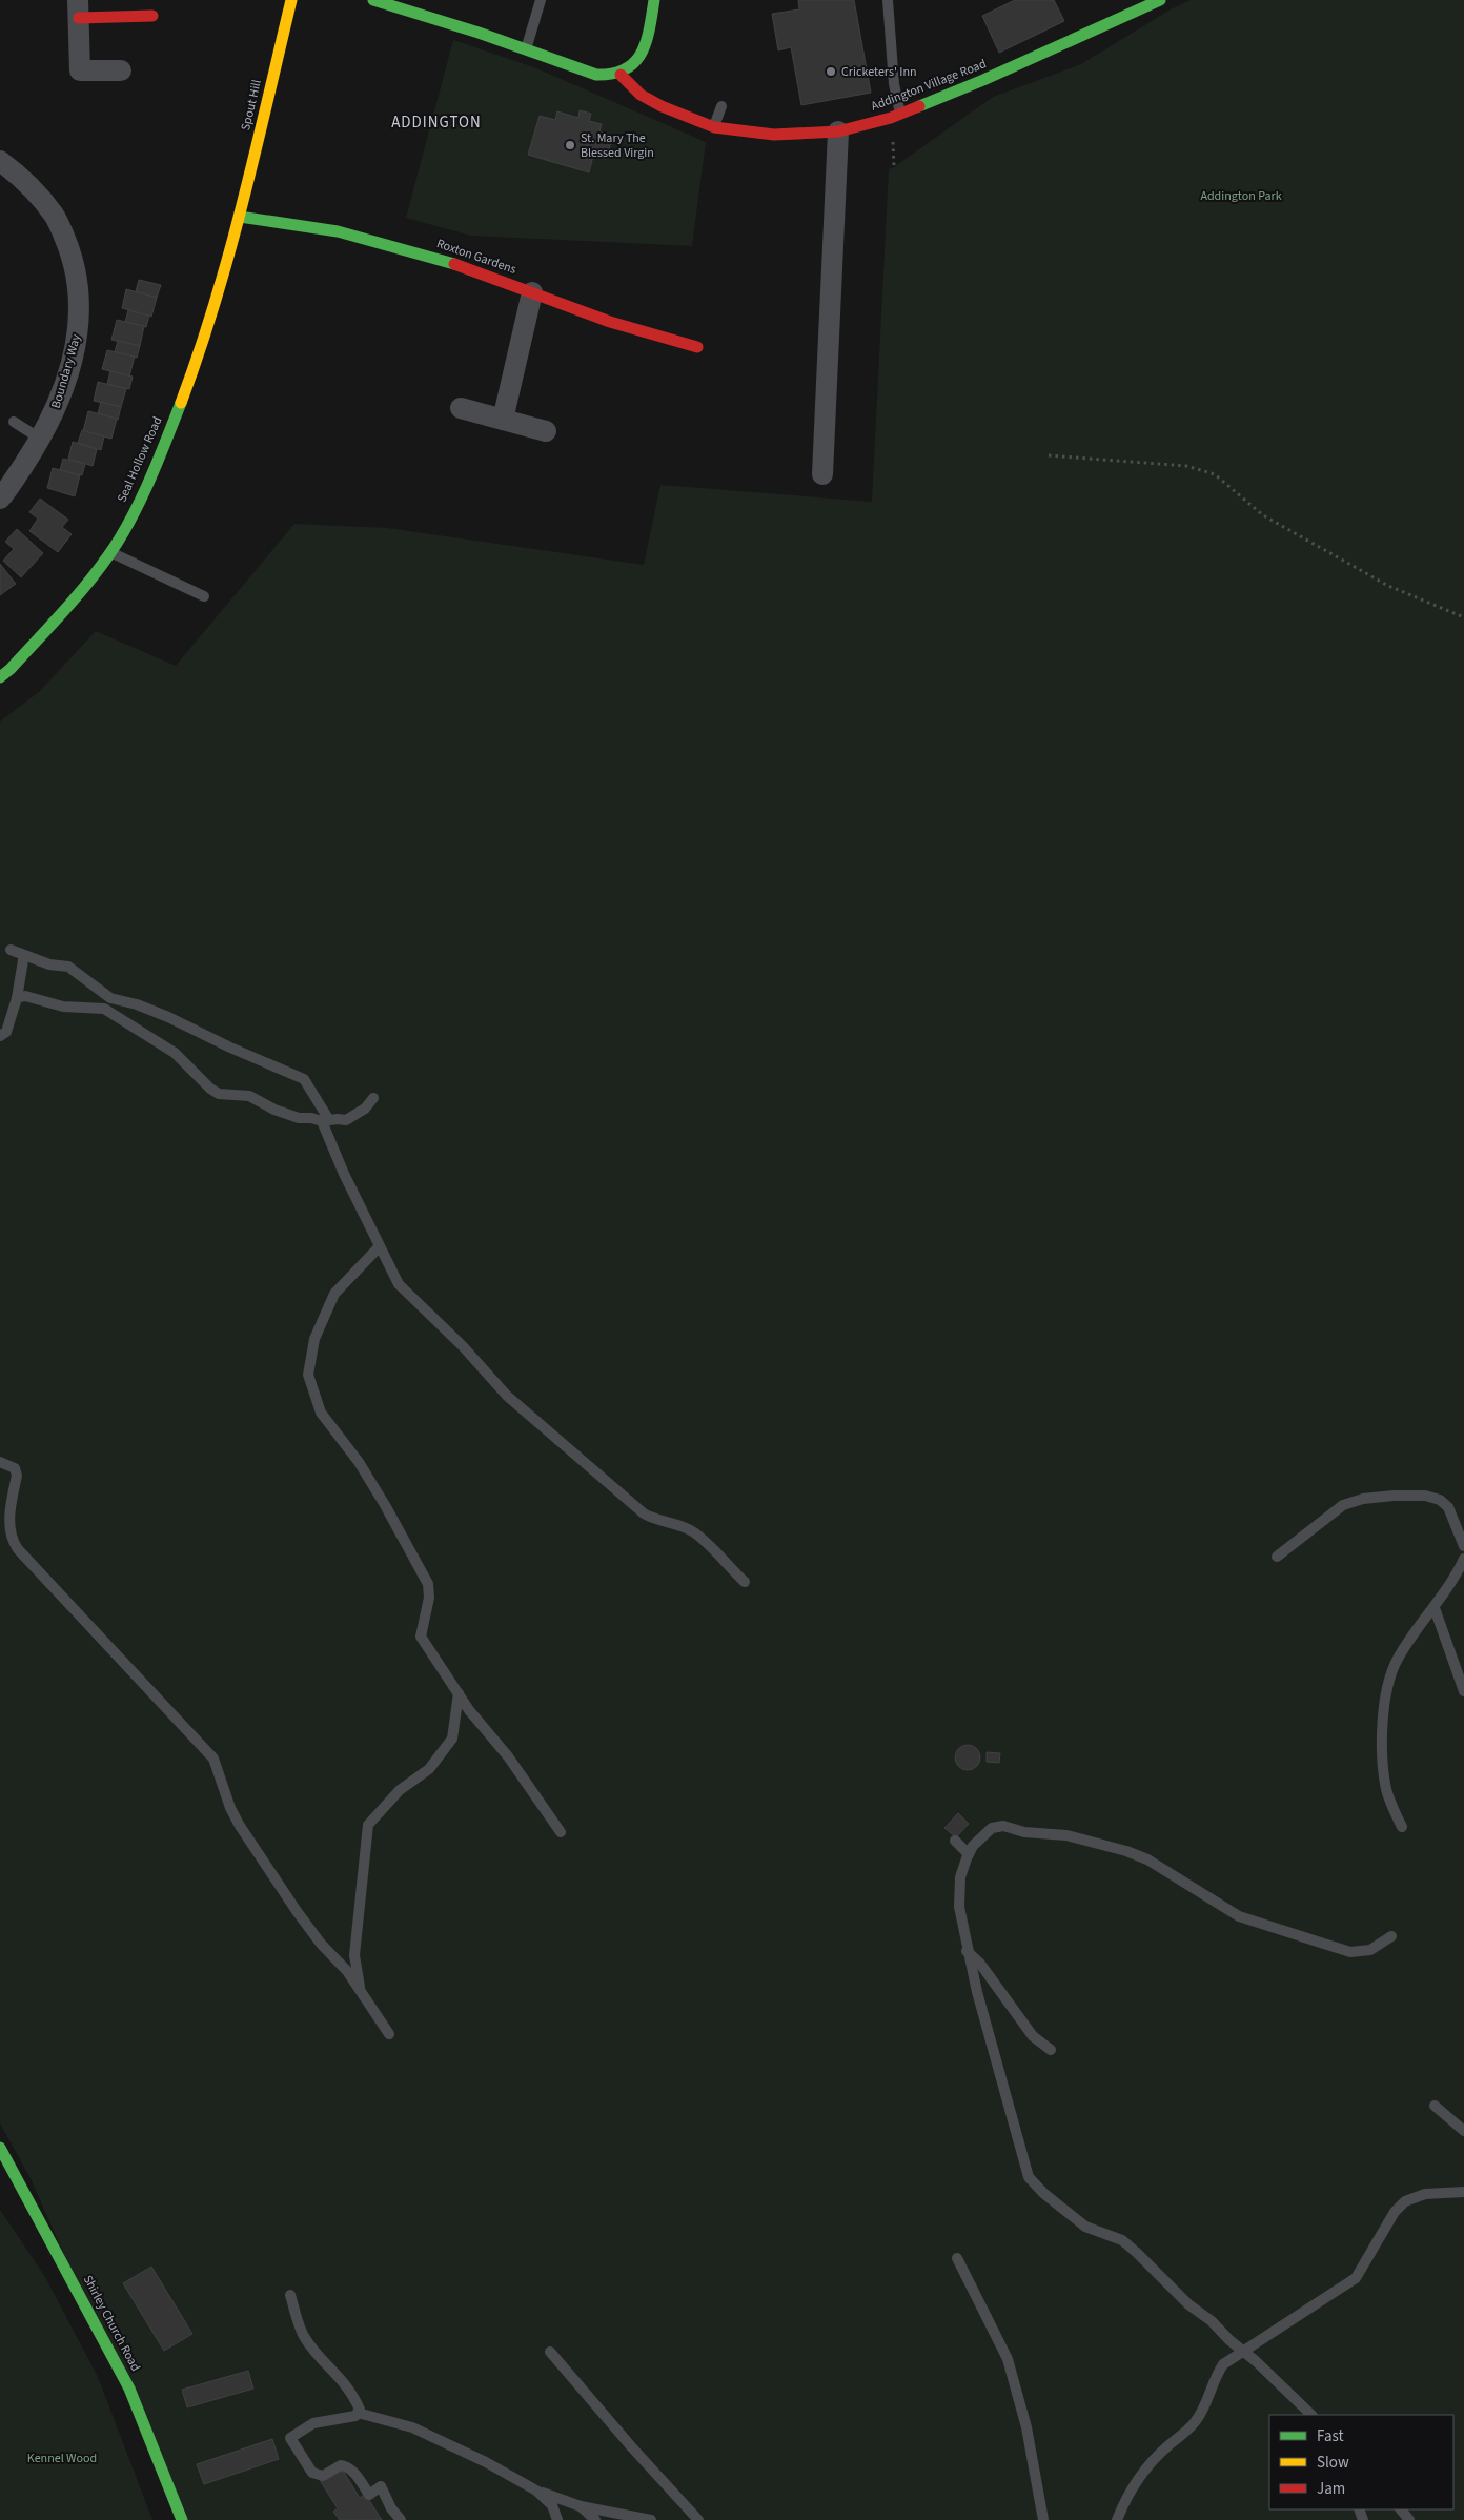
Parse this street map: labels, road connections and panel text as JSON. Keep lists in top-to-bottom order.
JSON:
{
  "streets": {
    "street": [
      "Addington Village Road",
      "Spout Hill",
      "Roxton Gardens",
      "Boundary Way",
      "Seal Hollow Road",
      "Shirley Church Road"
    ]
  },
  "crossings": [
    ["Spout Hill", "Roxton Gardens"],
    ["Spout Hill", "Seal Hollow Road"],
    ["Roxton Gardens", "Seal Hollow Road"]
  ],
  "districts": ["ADDINGTON"],
  "parks": ["Addington Park", "Kennel Wood"],
  "places": ["Cricketers' Inn", "St. Mary The Blessed Virgin"],
  "legend": ["Fast", "Slow", "Jam"]
}
